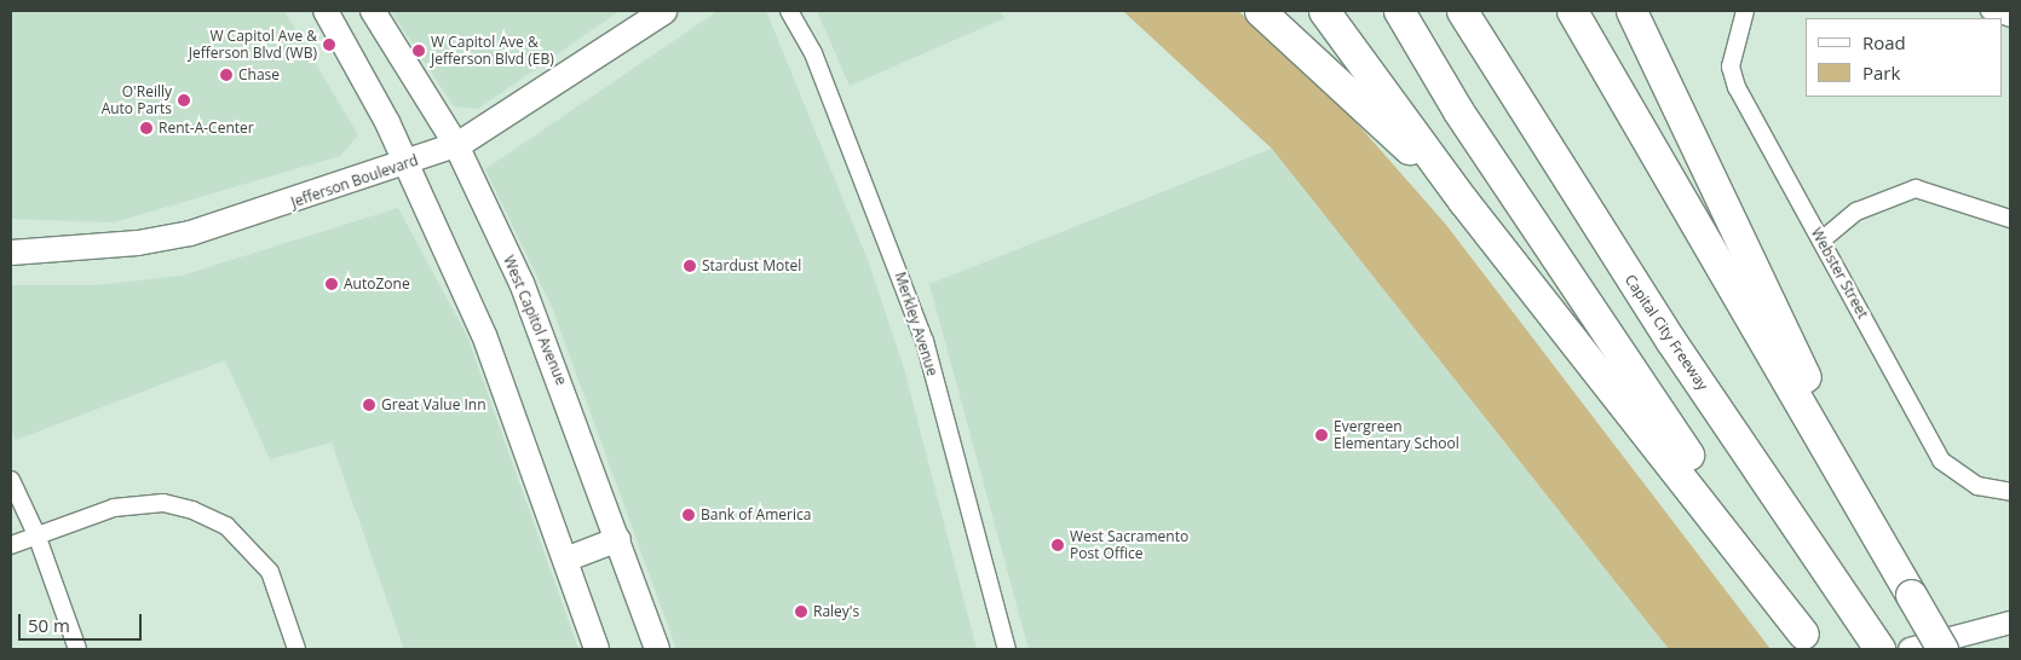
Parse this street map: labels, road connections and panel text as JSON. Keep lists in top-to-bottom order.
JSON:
{
  "streets": {
    "highway": ["Capital City Freeway"],
    "main road": ["Jefferson Boulevard", "West Capitol Avenue"],
    "street": ["Webster Street", "Merkley Avenue"]
  },
  "crossings": [
    ["Jefferson Boulevard", "West Capitol Avenue"]
  ],
  "places": [
    "W Capitol Ave & Jefferson Blvd (WB)",
    "W Capitol Ave & Jefferson Blvd (EB)",
    "Chase",
    "O'Reilly Auto Parts",
    "Rent-A-Center",
    "Stardust Motel",
    "AutoZone",
    "Great Value Inn",
    "Evergreen Elementary School",
    "Bank of America",
    "West Sacramento Post Office",
    "Raley's"
  ],
  "legend": ["Road", "Park"],
  "scale_bar": "50 m"
}
